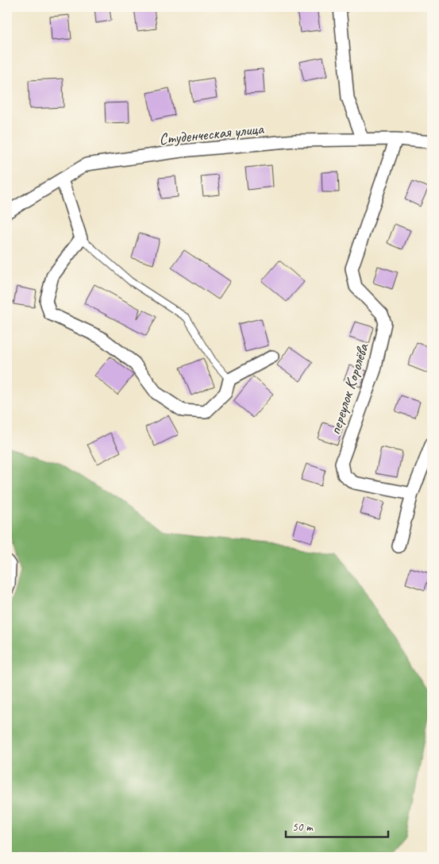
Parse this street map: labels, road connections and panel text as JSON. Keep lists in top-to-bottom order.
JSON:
{
  "streets": {
    "street": ["Студенческая улица", "переулок Королёва"]
  },
  "crossings": [
    ["Студенческая улица", "переулок Королёва"]
  ],
  "scale_bar": "50 m"
}
